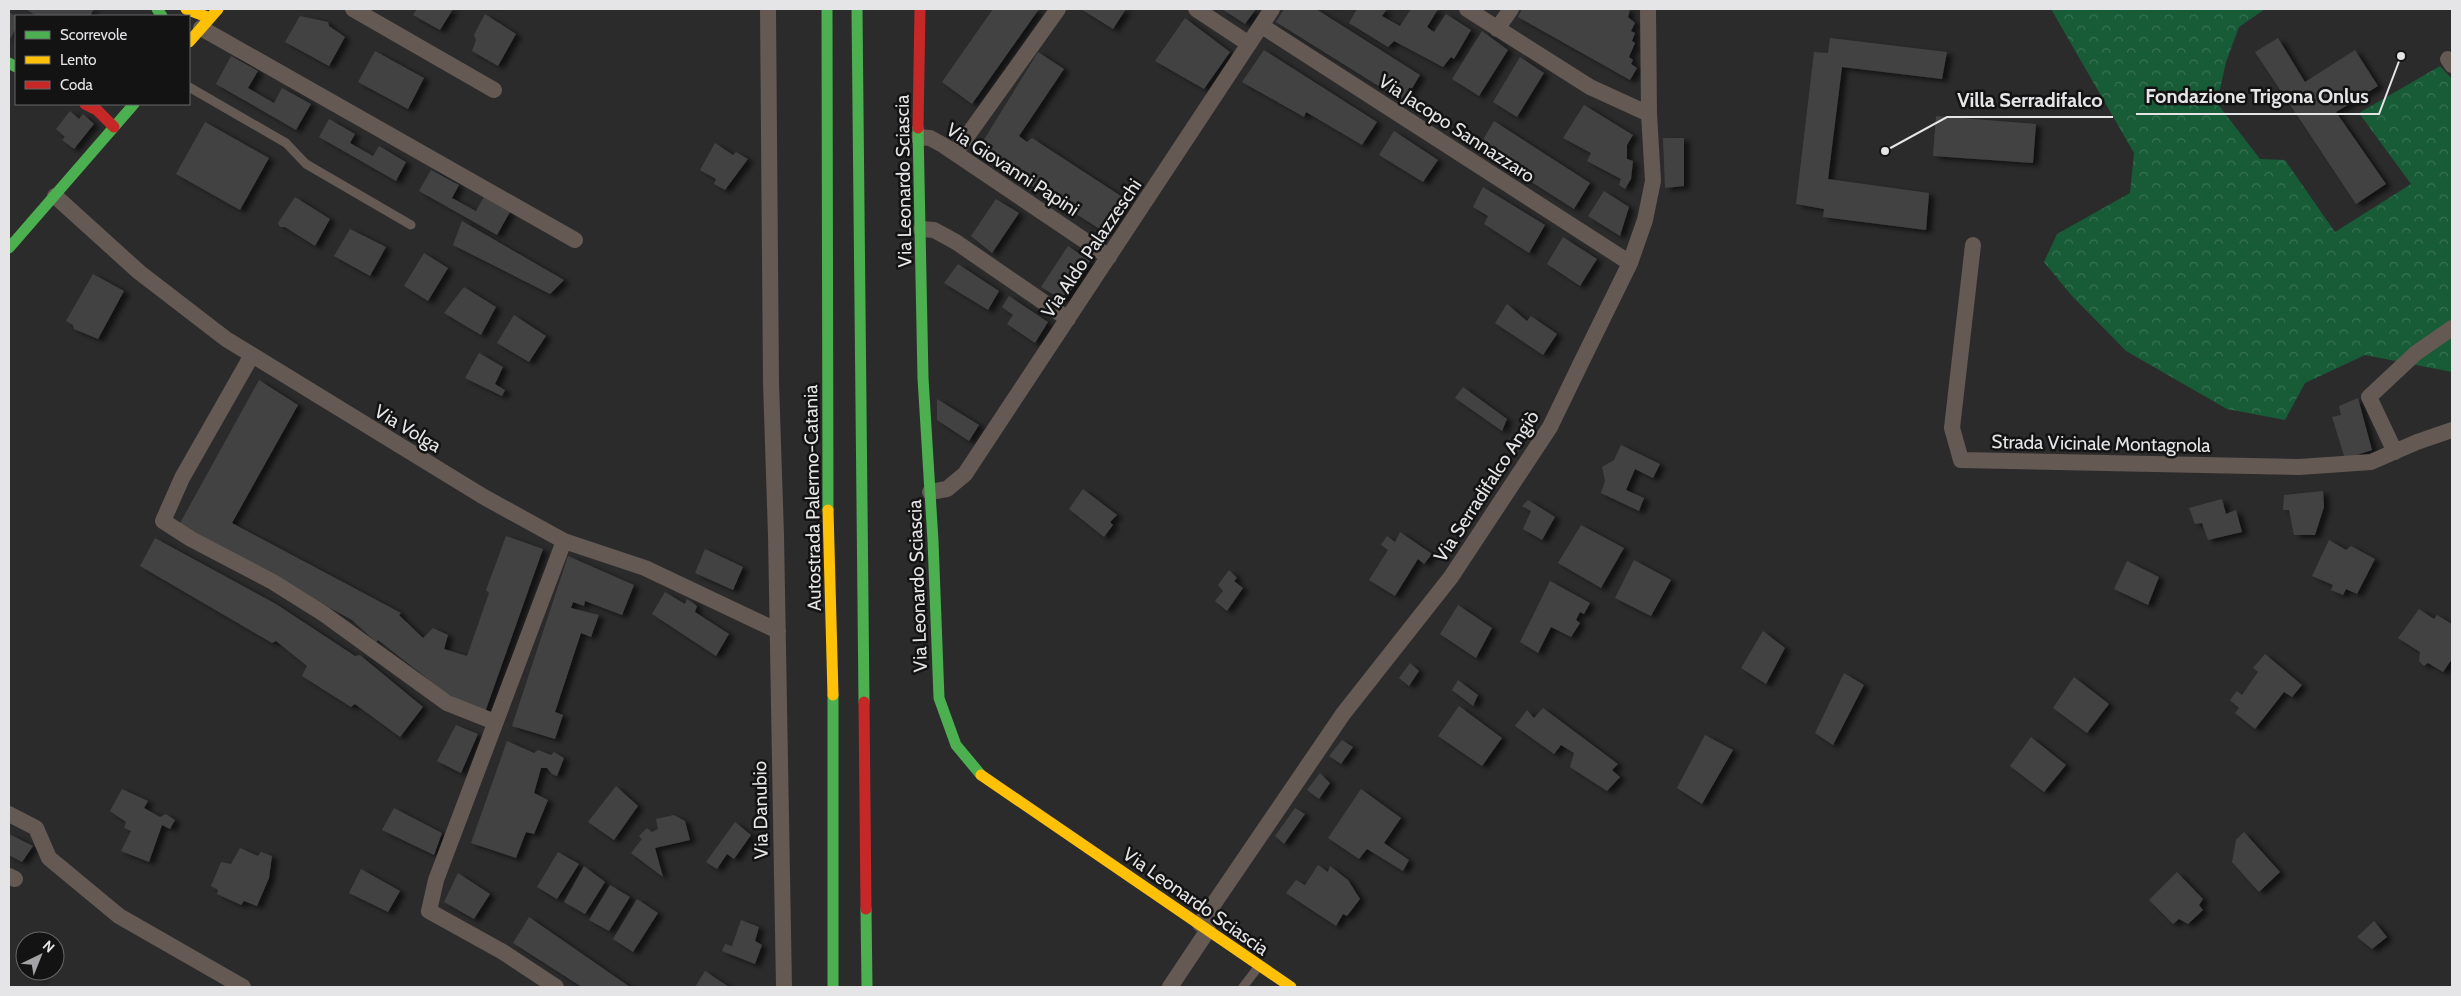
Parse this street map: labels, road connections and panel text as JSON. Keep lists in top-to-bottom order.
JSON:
{
  "streets": {
    "main road": ["Via Leonardo Sciascia", "Autostrada Palermo-Catania"],
    "street": [
      "Via Jacopo Sannazzaro",
      "Via Giovanni Papini",
      "Via Aldo Palazzeschi",
      "Via Volga",
      "Strada Vicinale Montagnola",
      "Via Serradifalco Angiò",
      "Via Danubio"
    ]
  },
  "crossings": [
    ["Via Jacopo Sannazzaro", "Via Aldo Palazzeschi"],
    ["Via Jacopo Sannazzaro", "Via Serradifalco Angiò"],
    ["Via Giovanni Papini", "Via Leonardo Sciascia"],
    ["Via Giovanni Papini", "Via Aldo Palazzeschi"],
    ["Via Leonardo Sciascia", "Via Aldo Palazzeschi"],
    ["Via Leonardo Sciascia", "Via Serradifalco Angiò"],
    ["Via Volga", "Via Danubio"]
  ],
  "places": ["Fondazione Trigona Onlus", "Villa Serradifalco"],
  "legend": ["Scorrevole", "Lento", "Coda"],
  "north": "top right"
}
